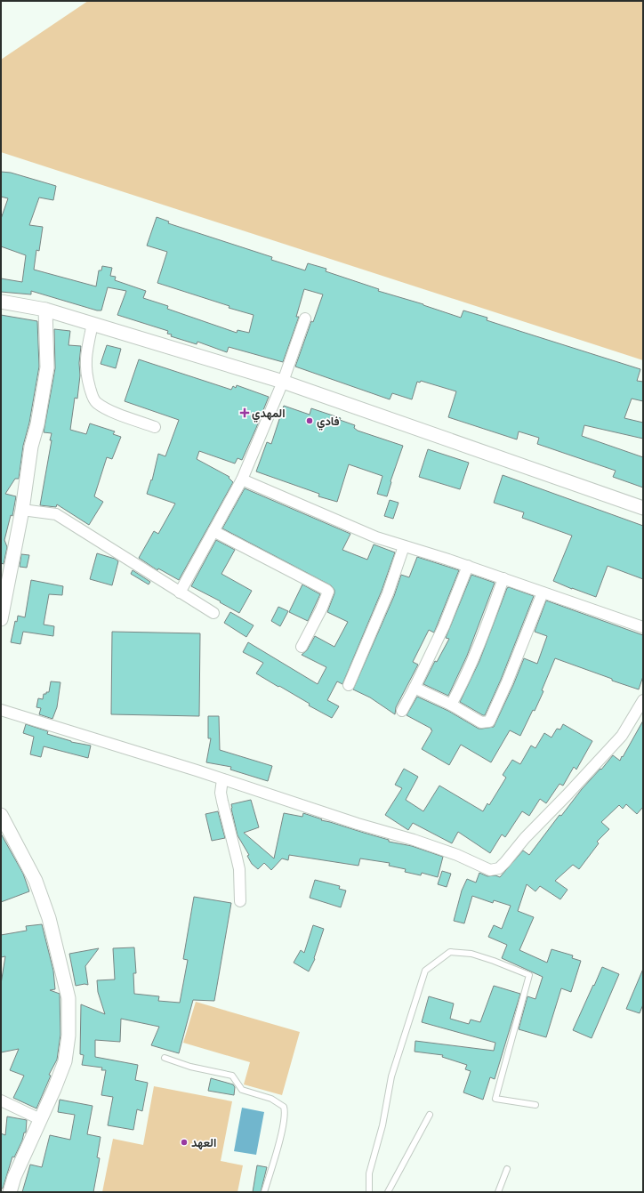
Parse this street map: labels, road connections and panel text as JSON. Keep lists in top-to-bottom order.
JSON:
{
  "places": {
    "health": ["المهدي"],
    "other": ["فادي", "العهد"]
  }
}
